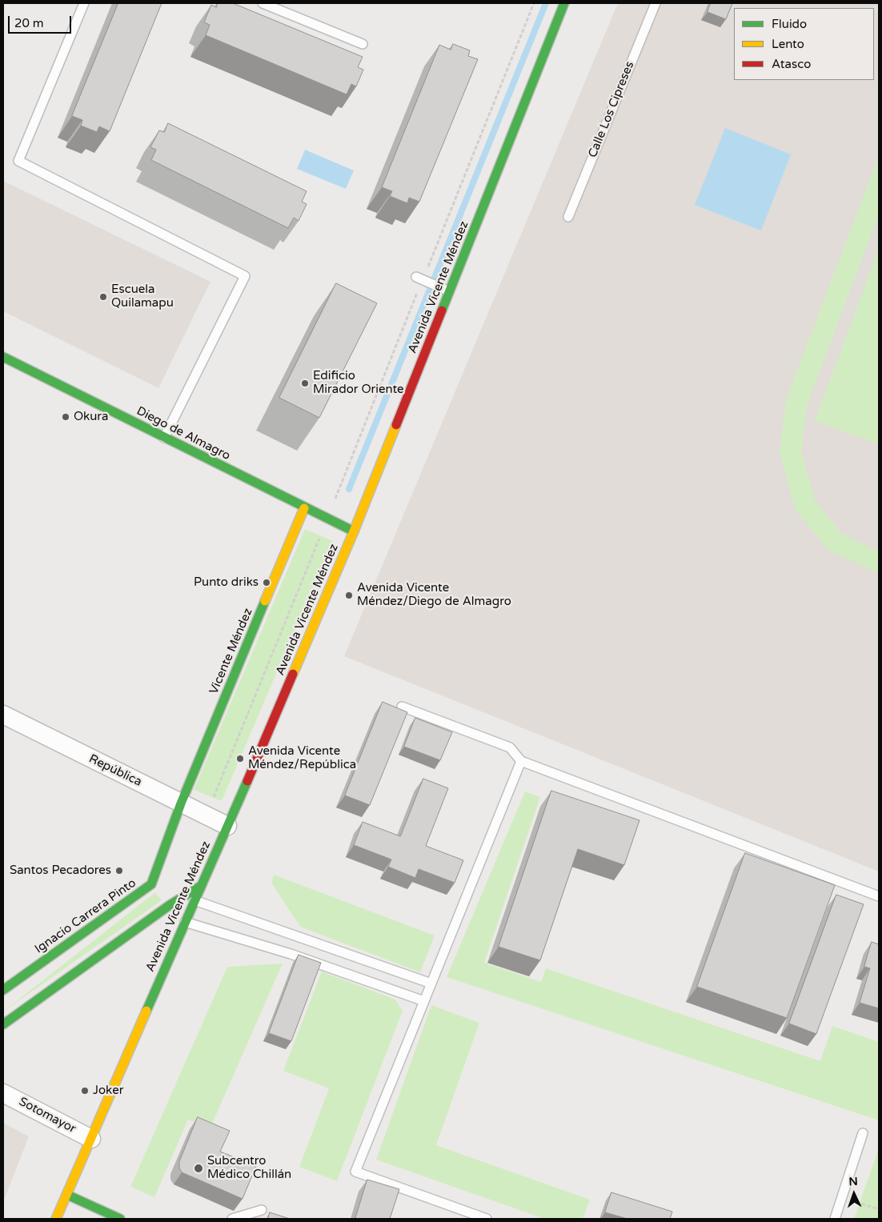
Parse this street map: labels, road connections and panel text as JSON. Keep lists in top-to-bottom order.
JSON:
{
  "streets": {
    "main road": [
      "Avenida Vicente Méndez",
      "Diego de Almagro",
      "Vicente Méndez",
      "Ignacio Carrera Pinto"
    ],
    "street": ["República", "Sotomayor"],
    "lane": ["Calle Los Cipreses"]
  },
  "crossings": [
    ["Avenida Vicente Méndez", "Diego de Almagro"],
    ["Avenida Vicente Méndez", "República"],
    ["Avenida Vicente Méndez", "Sotomayor"],
    ["Diego de Almagro", "Vicente Méndez"],
    ["Vicente Méndez", "República"],
    ["Vicente Méndez", "Ignacio Carrera Pinto"],
    ["República", "Ignacio Carrera Pinto"]
  ],
  "places": [
    "Escuela Quilamapu",
    "Edificio Mirador Oriente",
    "Okura",
    "Punto driks",
    "Avenida Vicente Méndez/Diego de Almagro",
    "Avenida Vicente Méndez/República",
    "Santos Pecadores",
    "Joker",
    "Subcentro Médico Chillán"
  ],
  "legend": ["Fluido", "Lento", "Atasco"],
  "scale_bar": "20 m",
  "north": "top"
}
